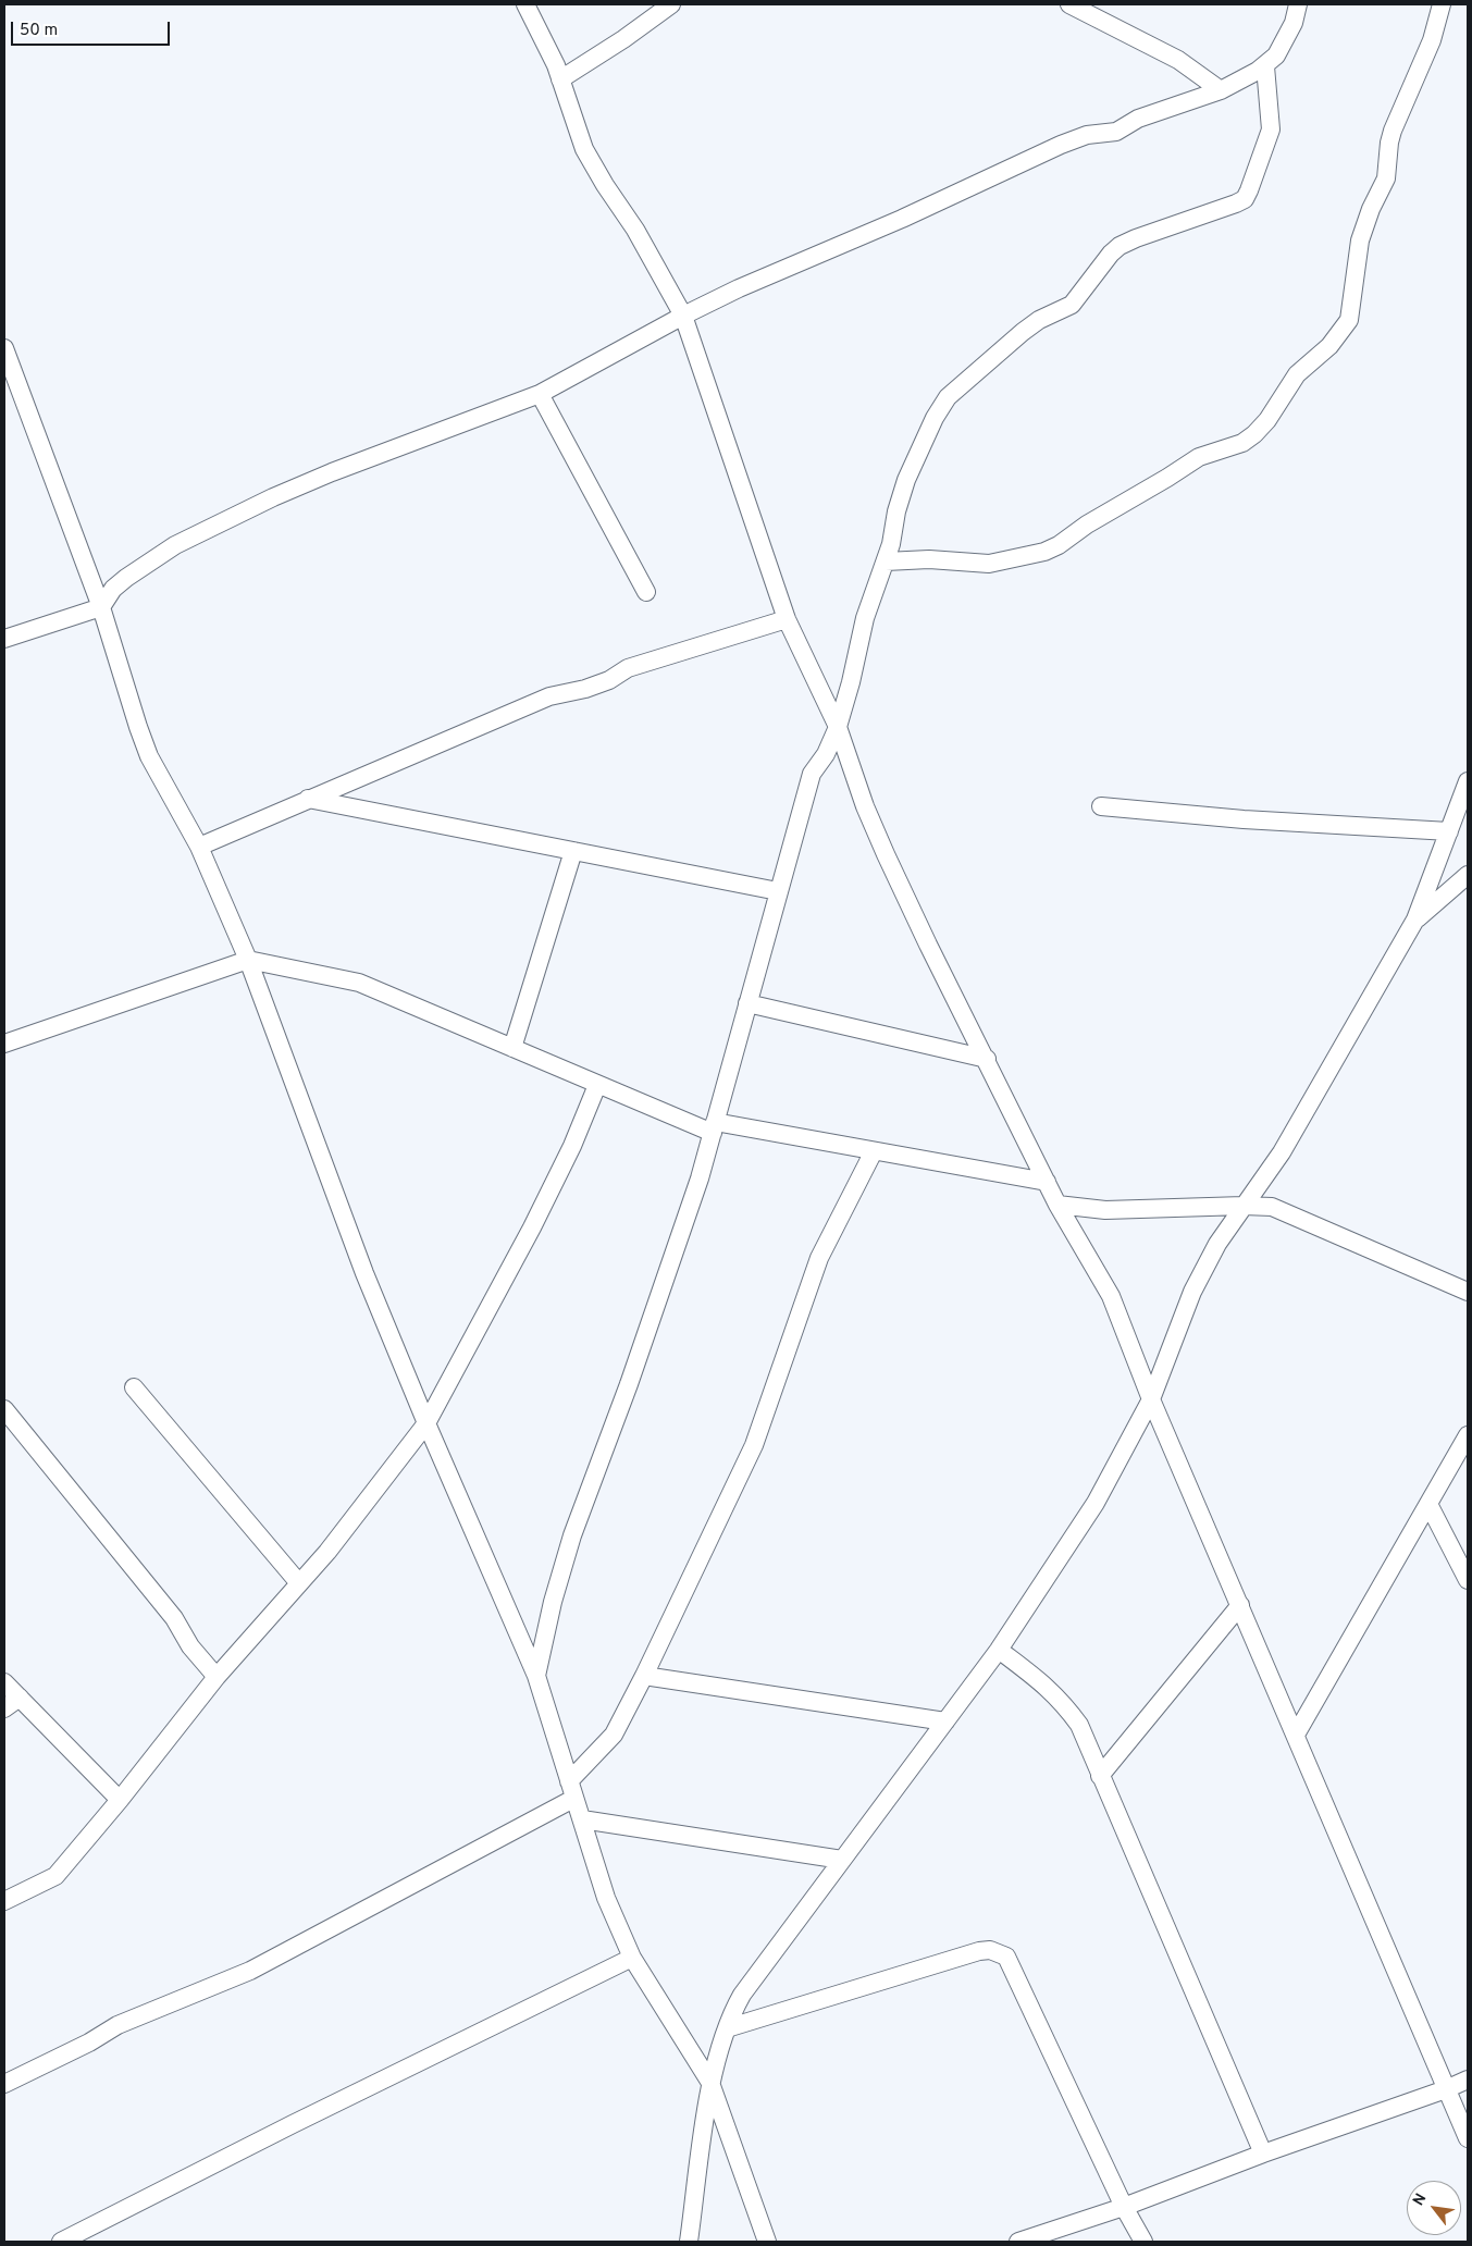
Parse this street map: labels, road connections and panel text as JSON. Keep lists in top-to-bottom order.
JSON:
{
  "scale_bar": "50 m",
  "north": "top left"
}
